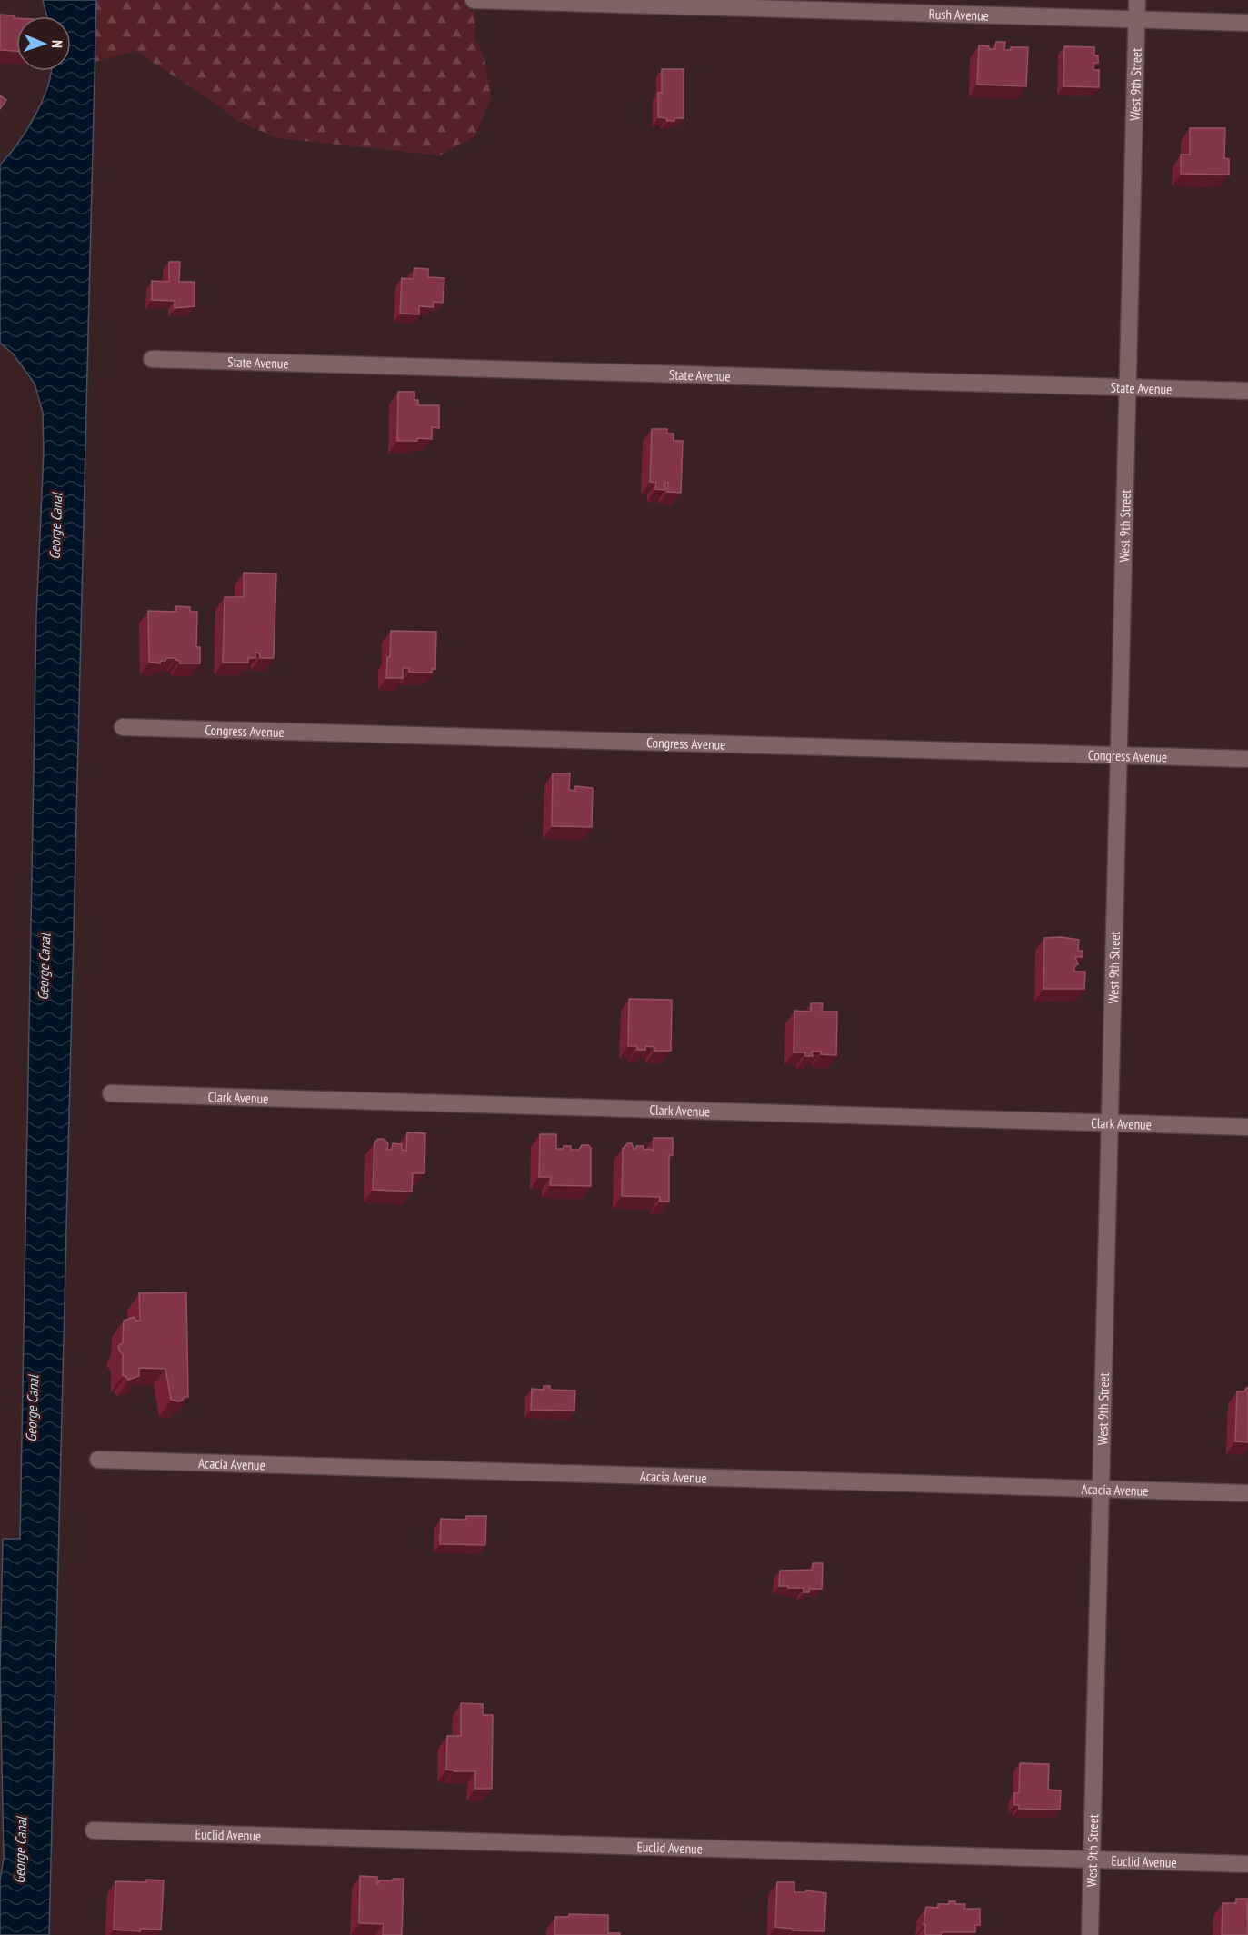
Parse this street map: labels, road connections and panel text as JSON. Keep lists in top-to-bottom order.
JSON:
{
  "streets": {
    "street": [
      "Rush Avenue",
      "West 9th Street",
      "State Avenue",
      "Congress Avenue",
      "Clark Avenue",
      "Acacia Avenue",
      "Euclid Avenue"
    ]
  },
  "crossings": [
    ["Rush Avenue", "West 9th Street"],
    ["West 9th Street", "State Avenue"],
    ["West 9th Street", "Congress Avenue"],
    ["West 9th Street", "Clark Avenue"],
    ["West 9th Street", "Acacia Avenue"],
    ["West 9th Street", "Euclid Avenue"]
  ],
  "water": ["George Canal"],
  "north": "right"
}
